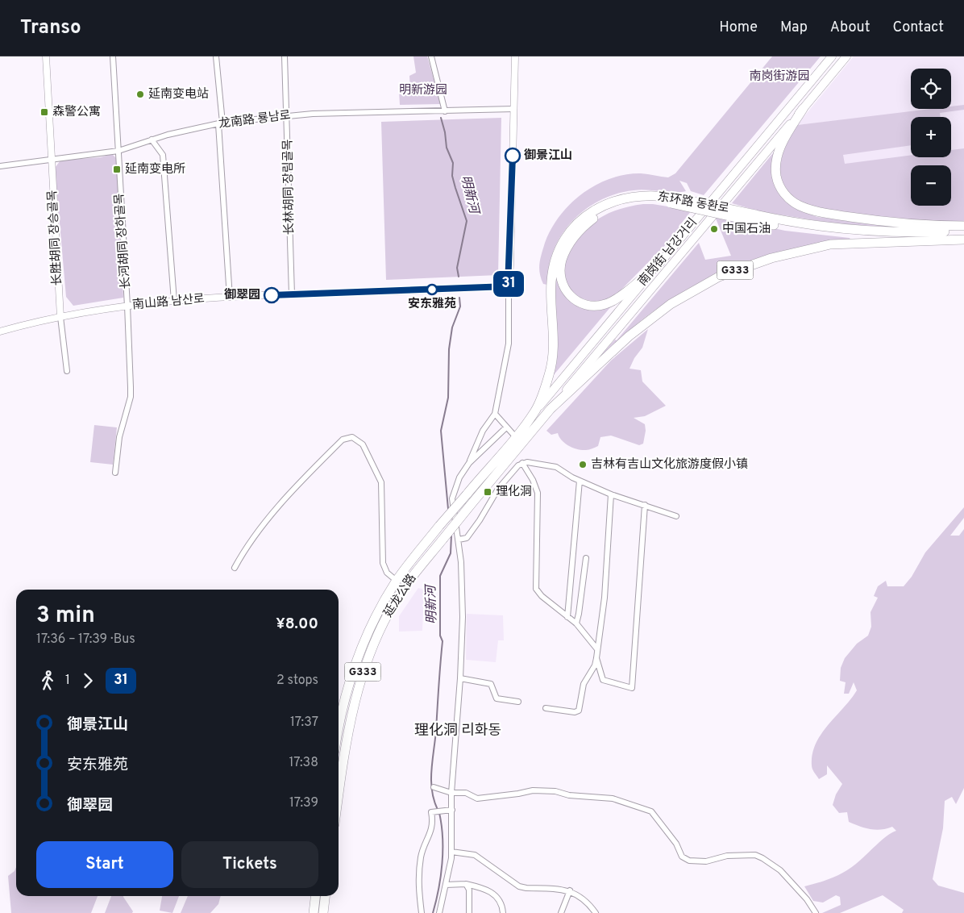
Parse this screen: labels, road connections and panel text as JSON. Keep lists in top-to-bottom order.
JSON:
{
  "streets": {
    "highway": ["东环路 동환로", "G333", "延龙公路"],
    "main road": ["南岗街 남강거리"],
    "street": [
      "龙南路 룡남로",
      "长林胡同 장림골목",
      "长胜胡同 장승골목",
      "长河胡同 장하골목",
      "南山路 남산로"
    ]
  },
  "crossings": [
    ["龙南路 룡남로", "长林胡同 장림골목"],
    ["龙南路 룡남로", "长胜胡同 장승골목"],
    ["龙南路 룡남로", "长河胡同 장하골목"],
    ["长林胡同 장림골목", "南山路 남산로"],
    ["东环路 동환로", "南岗街 남강거리"],
    ["东环路 동환로", "延龙公路"],
    ["长胜胡同 장승골목", "南山路 남산로"],
    ["长河胡同 장하골목", "南山路 남산로"],
    ["南岗街 남강거리", "G333"],
    ["南岗街 남강거리", "延龙公路"],
    ["G333", "延龙公路"]
  ],
  "districts": ["理化洞 리화동"],
  "water": ["明新河"],
  "parks": ["南岗街游园", "明新游园"],
  "places": {
    "other": [
      "延南变电站",
      "御景江山",
      "中国石油",
      "安东雅苑",
      "御翠园",
      "吉林有吉山文化旅游度假小镇"
    ],
    "transit": ["森警公寓", "延南变电所", "理化洞"]
  },
  "lines": ["bus line 31"],
  "page": {
    "header": "Transo",
    "nav": [
      "Home",
      "Map",
      "About",
      "Contact"
    ],
    "on_map": "31",
    "map_buttons": ["+", "−"],
    "heading": ["3 min", "17:36 – 17:39 · Bus", "¥8.00"],
    "legs": ["1", "31", "2 stops"],
    "list": [
      {
        "name": "御景江山",
        "value": "17:37"
      },
      {
        "name": "安东雅苑",
        "value": "17:38"
      },
      {
        "name": "御翠园",
        "value": "17:39"
      }
    ],
    "buttons": ["Start", "Tickets"]
  }
}
